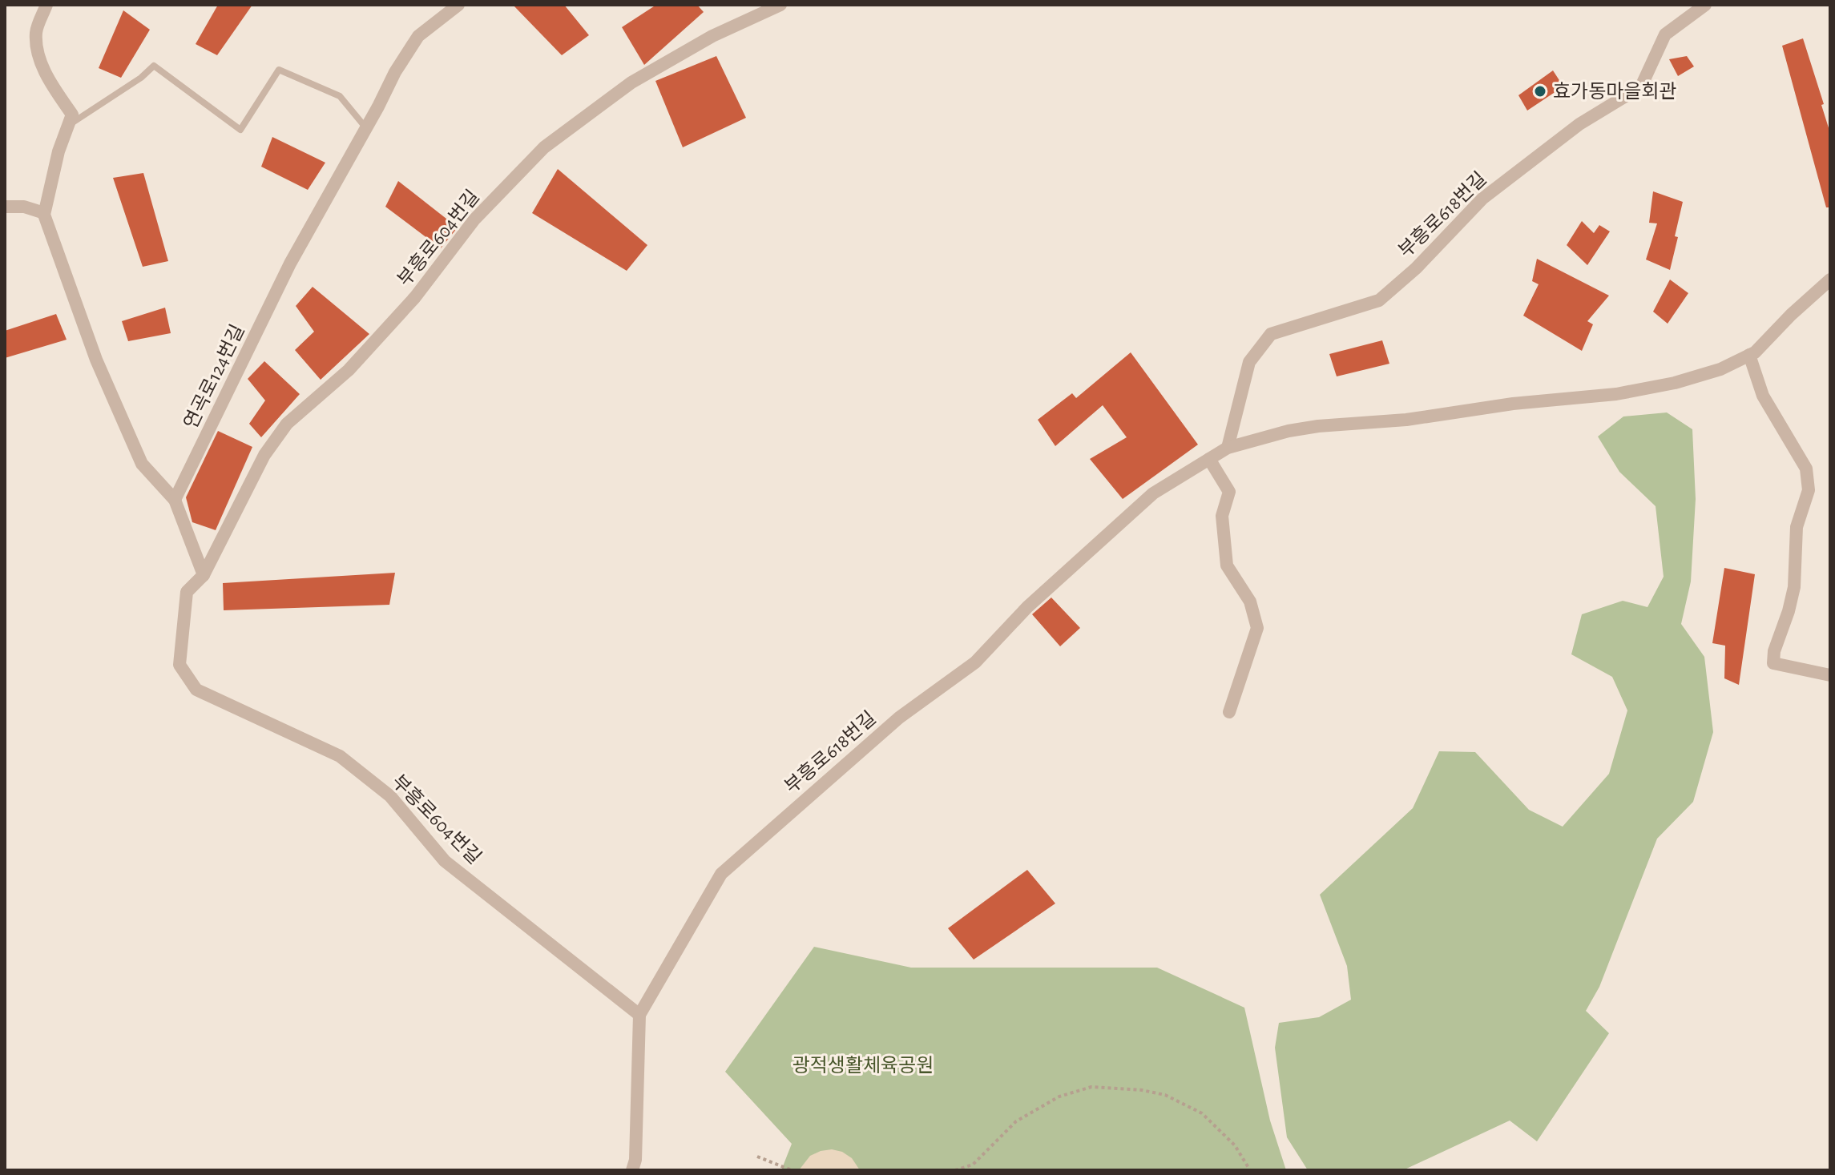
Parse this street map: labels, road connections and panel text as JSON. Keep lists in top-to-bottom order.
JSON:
{
  "streets": {
    "street": ["부흥로618번길", "부흥로604번길", "연곡로124번길"]
  },
  "crossings": [
    ["부흥로618번길", "부흥로604번길"]
  ],
  "parks": ["광적생활체육공원"],
  "places": ["효가동마을회관"]
}
